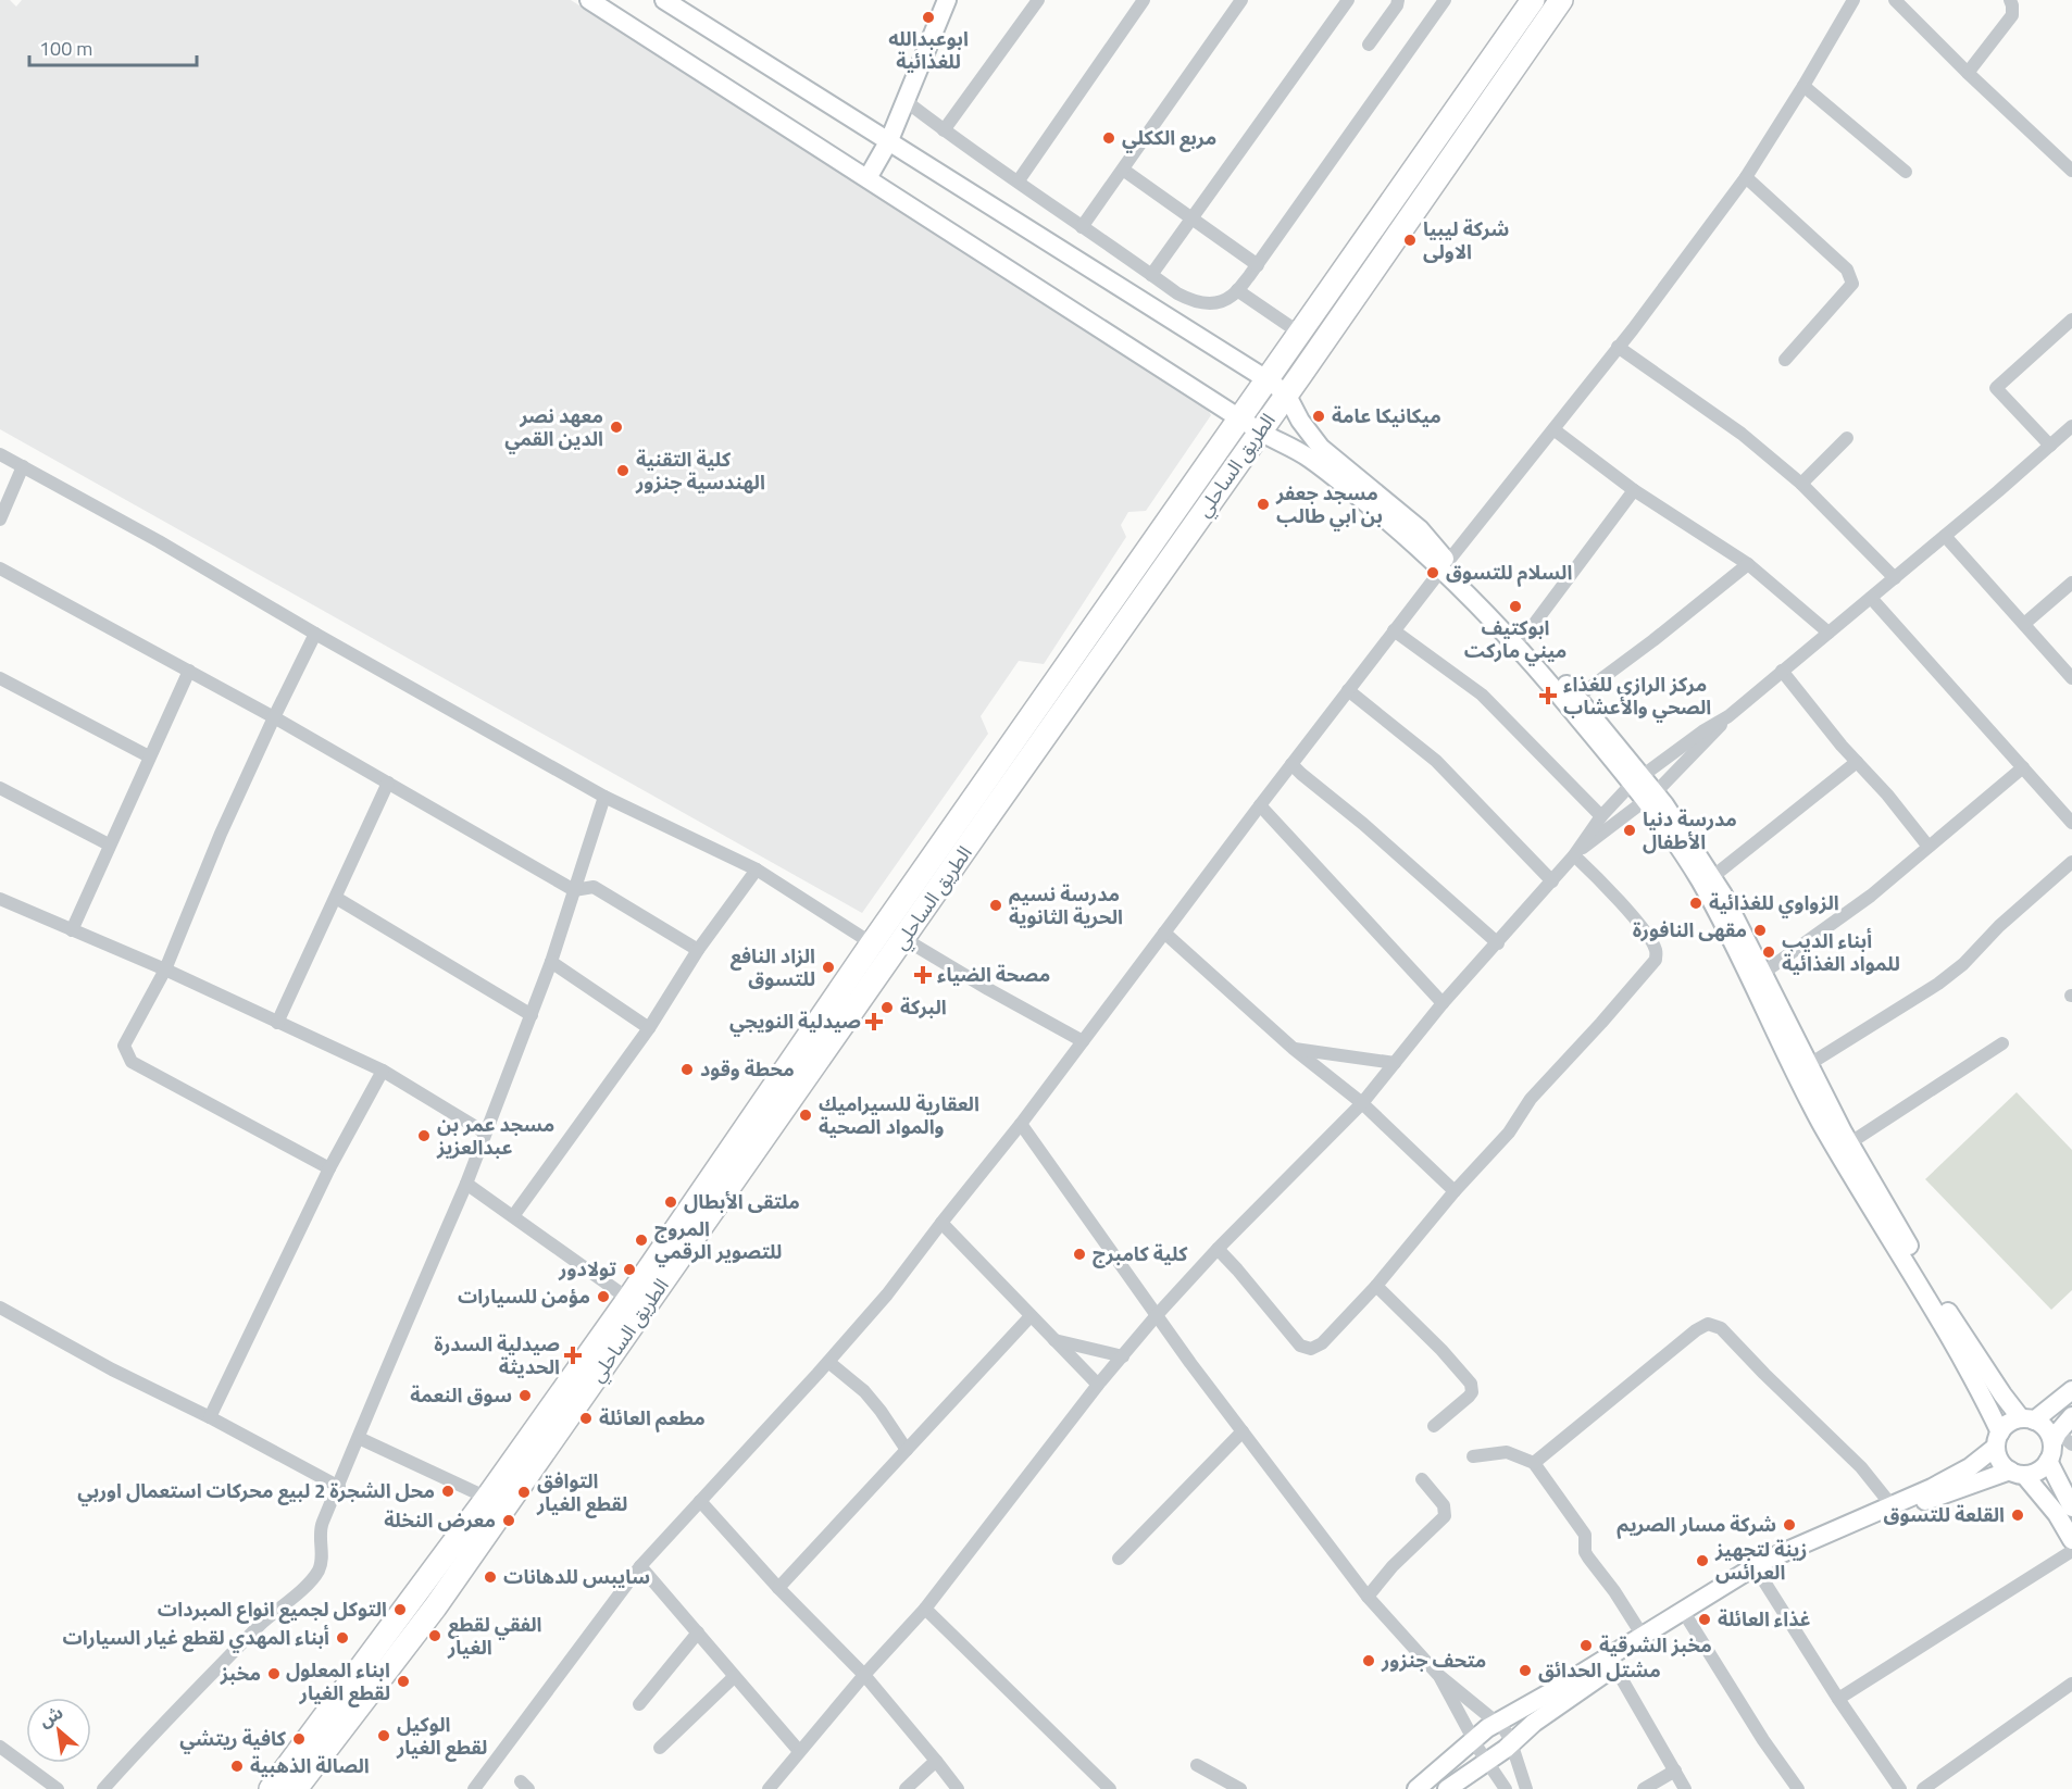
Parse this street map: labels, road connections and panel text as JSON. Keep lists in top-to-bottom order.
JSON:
{
  "streets": {
    "highway": ["الطريق الساحلي"]
  },
  "places": {
    "other": [
      "ابوعبدالله للغذائية",
      "مربع الككلي",
      "شركة ليبيا الاولى",
      "ميكانيكا عامة",
      "معهد نصر الدين القمي",
      "كلية التقنية الهندسية جنزور",
      "مسجد جعفر بن ابي طالب",
      "السلام للتسوق",
      "ابوكتيف ميني ماركت",
      "مدرسة دنيا الأطفال",
      "الزواوي للغذائية",
      "مدرسة نسيم الحرية الثانوية",
      "مقهى النافورة",
      "أبناء الديب للمواد الغذائية",
      "الزاد النافع للتسوق",
      "البركة",
      "محطة وقود",
      "العقارية للسيراميك والمواد الصحية",
      "مسجد عمر بن عبدالعزيز",
      "ملتقى الأبطال",
      "المروج للتصوير الرقمي",
      "كلية كامبرج",
      "تولادور",
      "مؤمن للسيارات",
      "سوق النعمة",
      "مطعم العائلة",
      "محل الشجرة 2 لبيع محركات استعمال اوربي",
      "التوافق لقطع الغيار",
      "القلعة للتسوق",
      "معرض النخلة",
      "شركة مسار الصريم",
      "زينة لتجهيز العرائس",
      "سايبس للدهانات",
      "التوكل لجميع انواع المبردات",
      "غذاء العائلة",
      "الفقي لقطع الغيار",
      "أبناء المهدي لقطع غيار السيارات",
      "مخبز الشرقية",
      "متحف جنزور",
      "مشتل الحدائق",
      "مخبز",
      "ابناء المعلول لقطع الغيار",
      "الوكيل لقطع الغيار",
      "كافية ريتشي",
      "الصالة الذهبية"
    ],
    "health": [
      "مركز الرازي للغذاء الصحي والأعشاب",
      "مصحة الضياء",
      "صيدلية النويجي",
      "صيدلية السدرة الحديثة"
    ]
  },
  "scale_bar": "100 m",
  "north": "top left"
}
